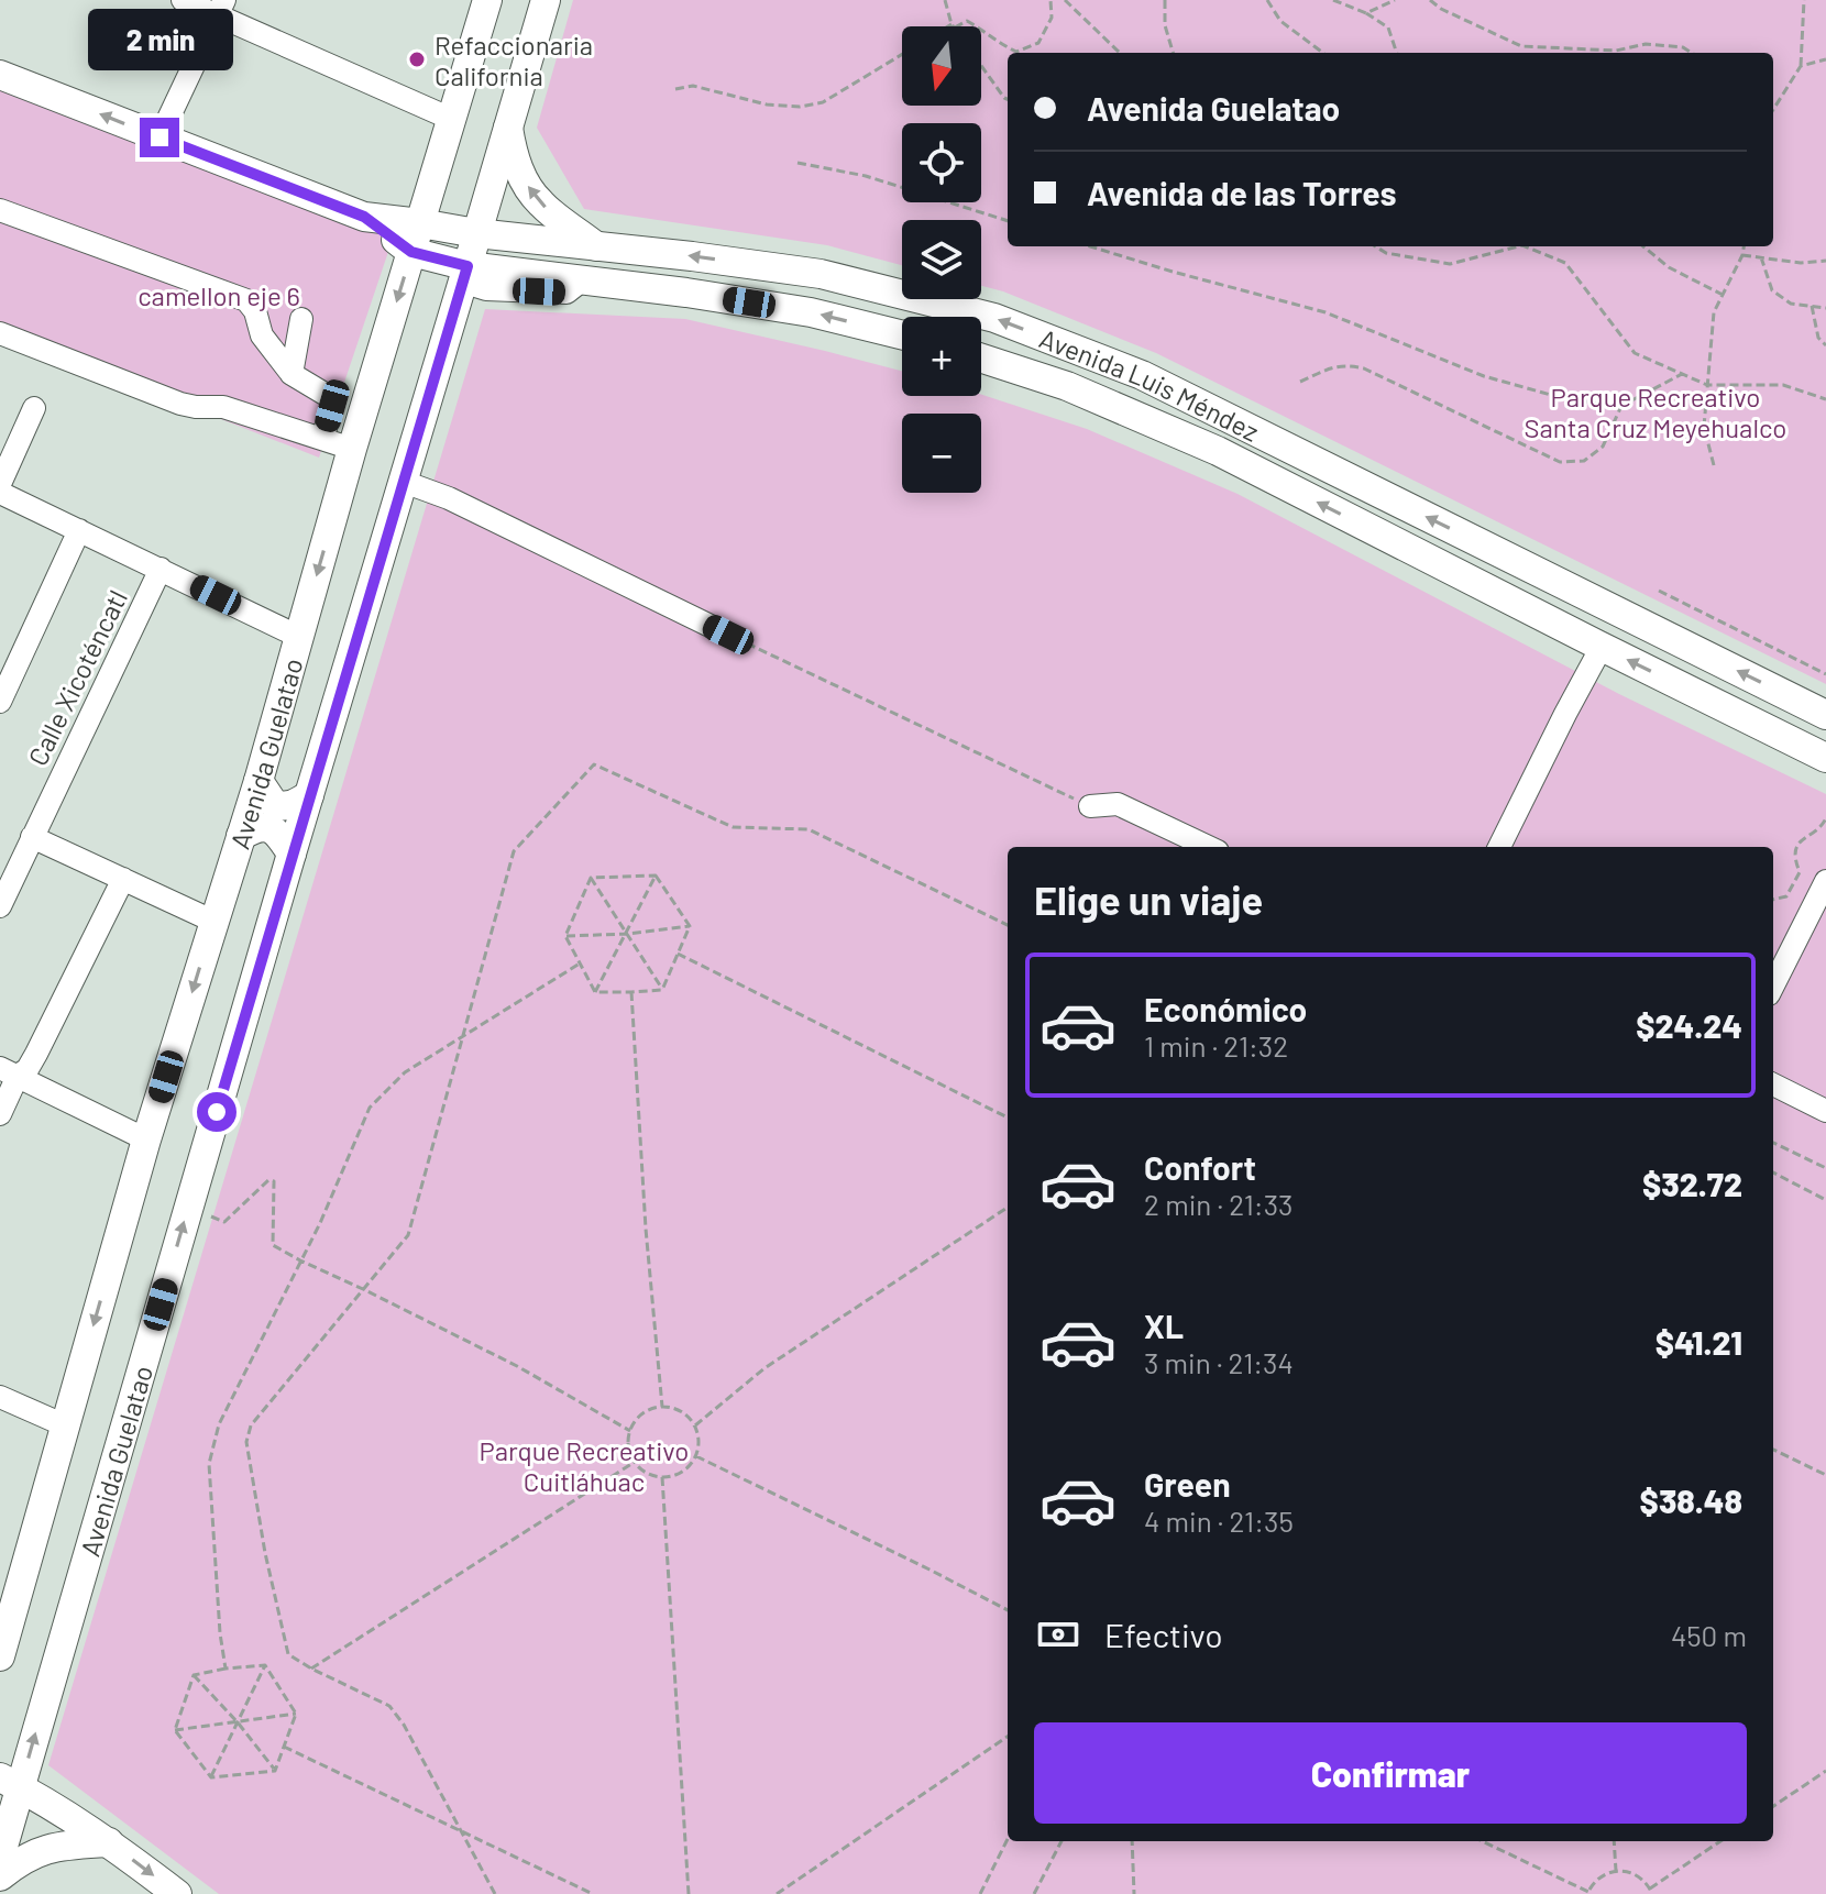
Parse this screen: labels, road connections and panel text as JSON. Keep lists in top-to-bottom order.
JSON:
{
  "streets": {
    "main road": ["Avenida Luis Méndez", "Avenida Guelatao"],
    "street": ["Calle Xicoténcatl"]
  },
  "crossings": [
    ["Avenida Luis Méndez", "Avenida Guelatao"]
  ],
  "one_way": ["Avenida Luis Méndez"],
  "parks": ["camellon eje 6", "Parque Recreativo Santa Cruz Meyehualco", "Parque Recreativo Cuitláhuac"],
  "places": ["Refaccionaria California"],
  "north": "bottom",
  "page": {
    "bubble": "2 min",
    "map_buttons": ["+", "−"],
    "banner": ["Avenida Guelatao", "Avenida de las Torres"],
    "heading": "Elige un viaje",
    "list": [
      {
        "name": "Económico",
        "note": "1 min · 21:32",
        "value": "$24.24"
      },
      {
        "name": "Confort",
        "note": "2 min · 21:33",
        "value": "$32.72"
      },
      {
        "name": "XL",
        "note": "3 min · 21:34",
        "value": "$41.21"
      },
      {
        "name": "Green",
        "note": "4 min · 21:35",
        "value": "$38.48"
      }
    ],
    "pay": ["Efectivo", "450 m"],
    "buttons": "Confirmar"
  }
}
